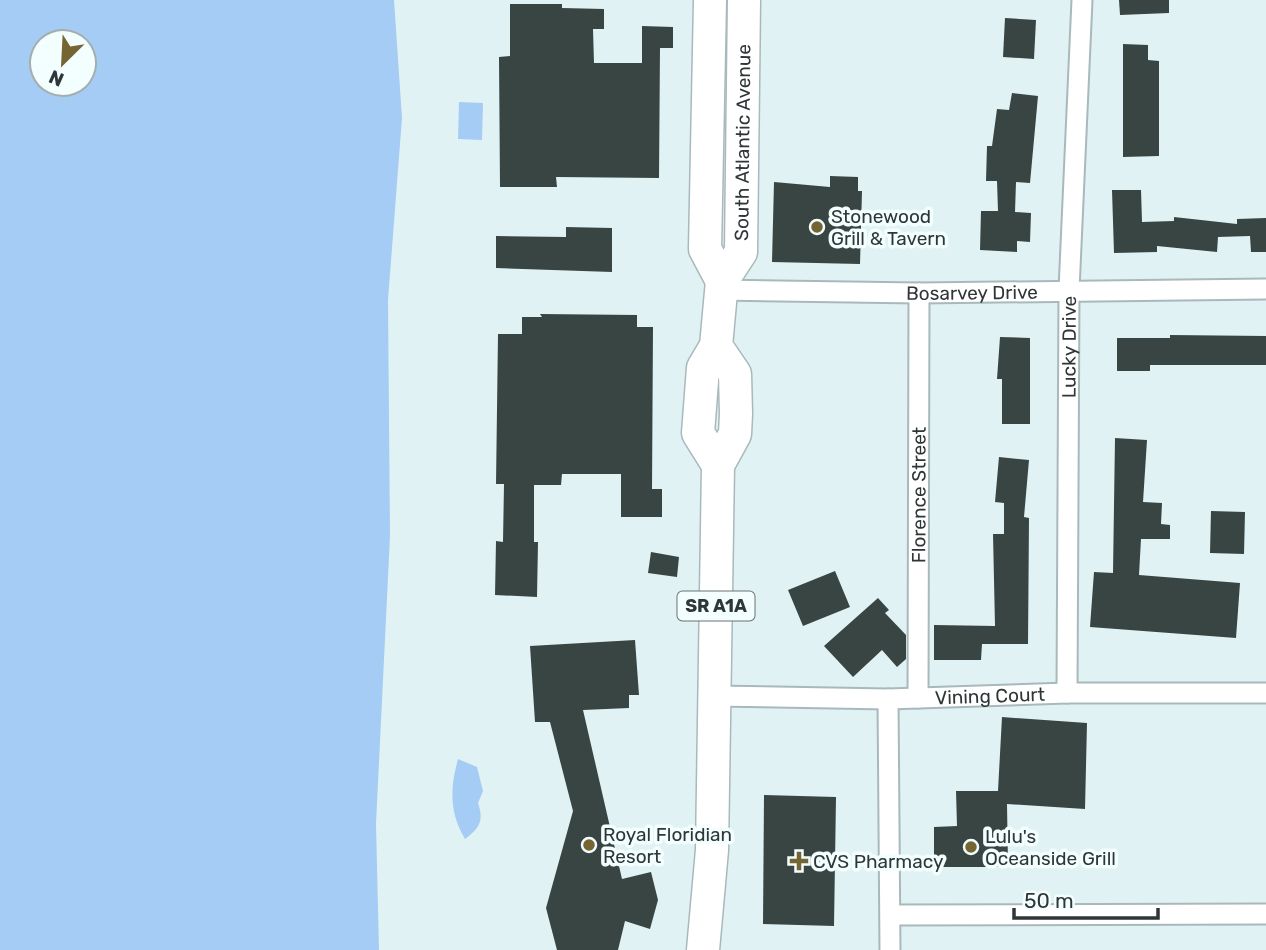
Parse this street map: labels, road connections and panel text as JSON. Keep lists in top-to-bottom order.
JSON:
{
  "streets": {
    "main road": ["South Atlantic Avenue", "SR A1A"],
    "street": [
      "Bosarvey Drive",
      "Lucky Drive",
      "Florence Street",
      "Vining Court"
    ]
  },
  "crossings": [
    ["South Atlantic Avenue", "Bosarvey Drive"],
    ["South Atlantic Avenue", "Vining Court"],
    ["Bosarvey Drive", "Lucky Drive"],
    ["Bosarvey Drive", "Florence Street"],
    ["Lucky Drive", "Vining Court"],
    ["Florence Street", "Vining Court"]
  ],
  "places": {
    "other": ["Stonewood Grill & Tavern", "Royal Floridian Resort", "Lulu's Oceanside Grill"],
    "health": ["CVS Pharmacy"]
  },
  "scale_bar": "50 m",
  "north": "bottom left"
}
